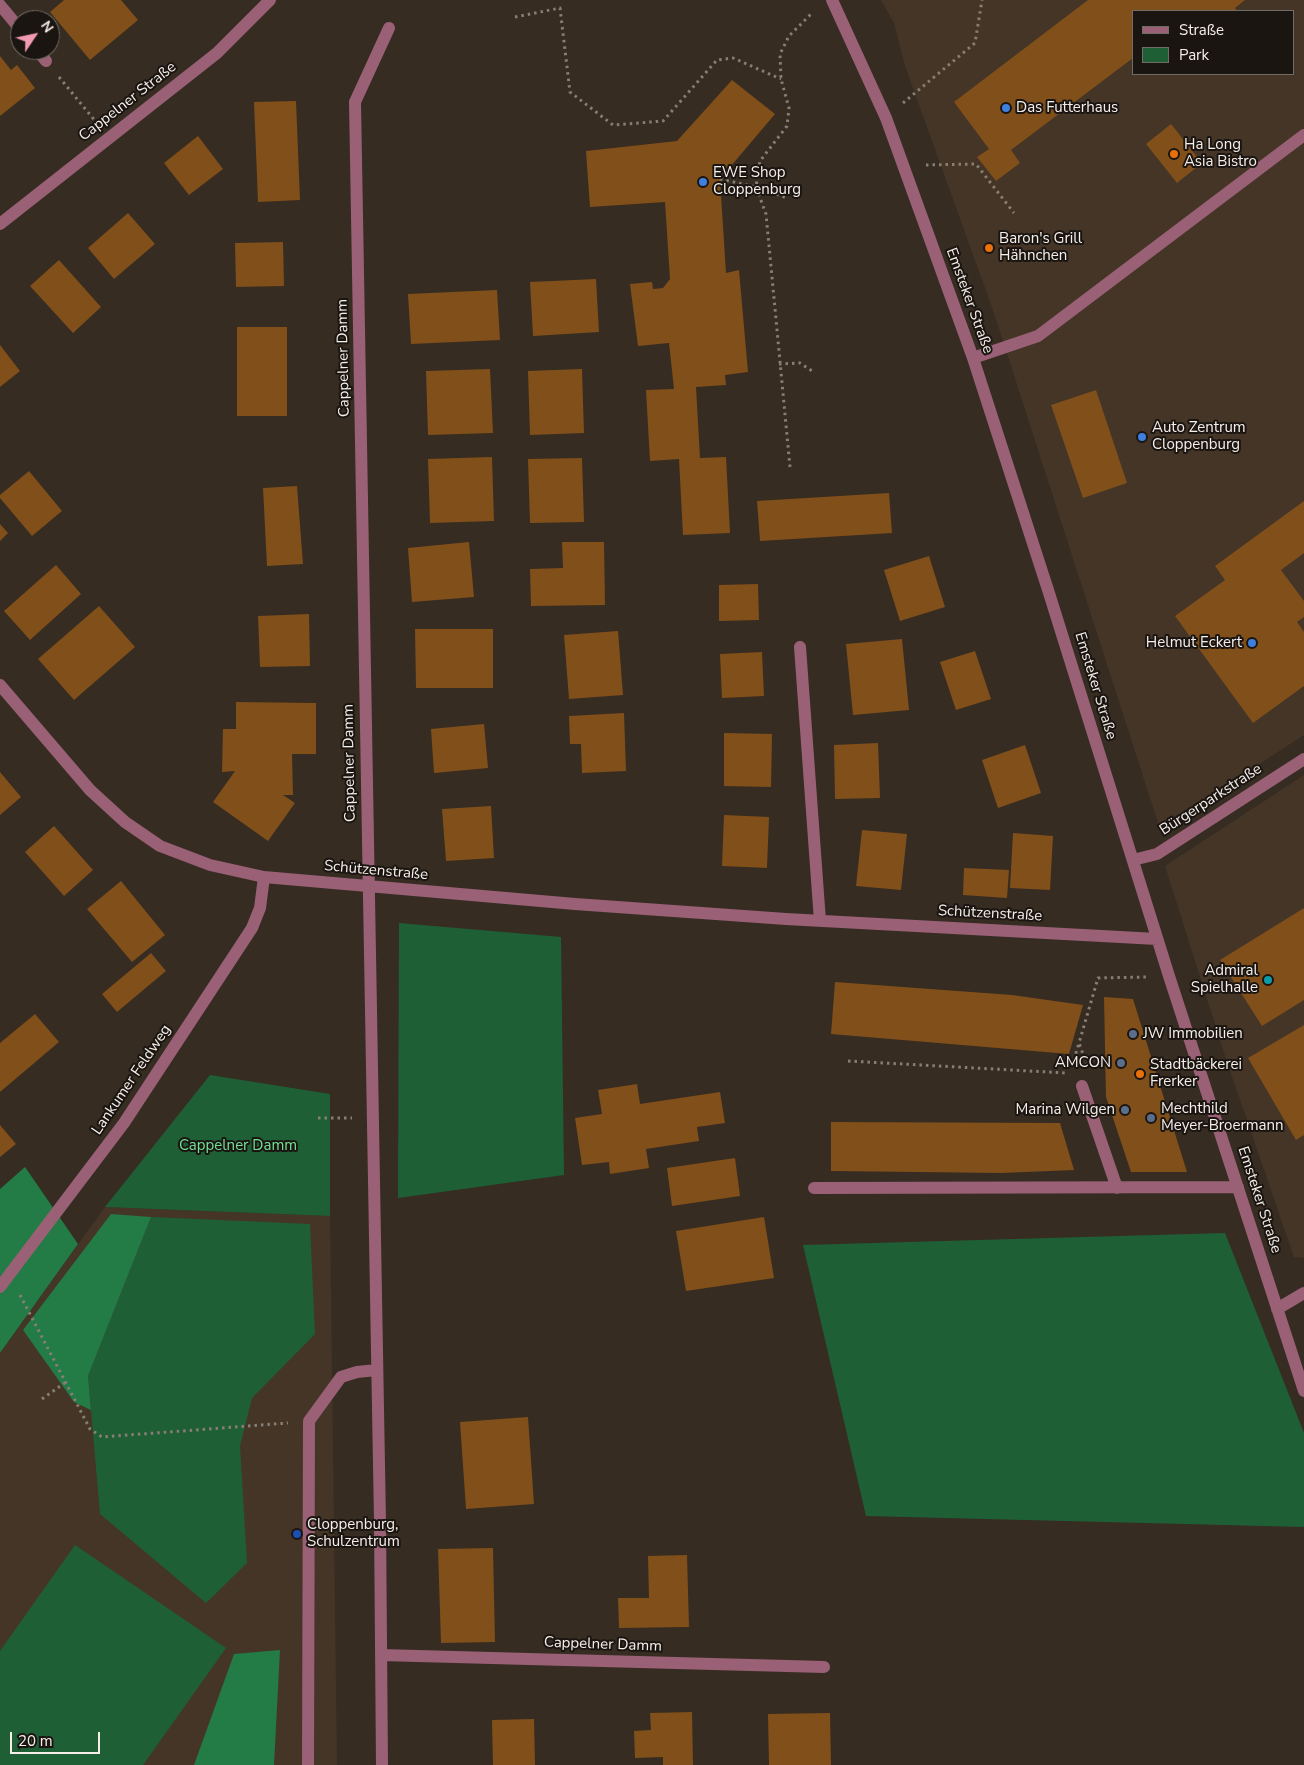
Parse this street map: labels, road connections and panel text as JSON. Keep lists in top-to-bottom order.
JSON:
{
  "streets": {
    "street": [
      "Cappelner Straße",
      "Emsteker Straße",
      "Cappelner Damm",
      "Bürgerparkstraße",
      "Schützenstraße",
      "Lankumer Feldweg"
    ]
  },
  "crossings": [
    ["Emsteker Straße", "Bürgerparkstraße"],
    ["Emsteker Straße", "Schützenstraße"],
    ["Cappelner Damm", "Schützenstraße"],
    ["Schützenstraße", "Lankumer Feldweg"]
  ],
  "parks": ["Cappelner Damm"],
  "places": [
    "Das Futterhaus",
    "Ha Long Asia Bistro",
    "EWE Shop Cloppenburg",
    "Baron's Grill Hähnchen",
    "Auto Zentrum Cloppenburg",
    "Helmut Eckert",
    "Admiral Spielhalle",
    "JW Immobilien",
    "AMCON",
    "Stadtbäckerei Frerker",
    "Marina Wilgen",
    "Mechthild Meyer-Broermann",
    "Cloppenburg, Schulzentrum"
  ],
  "legend": ["Straße", "Park"],
  "scale_bar": "20 m",
  "north": "top right"
}
